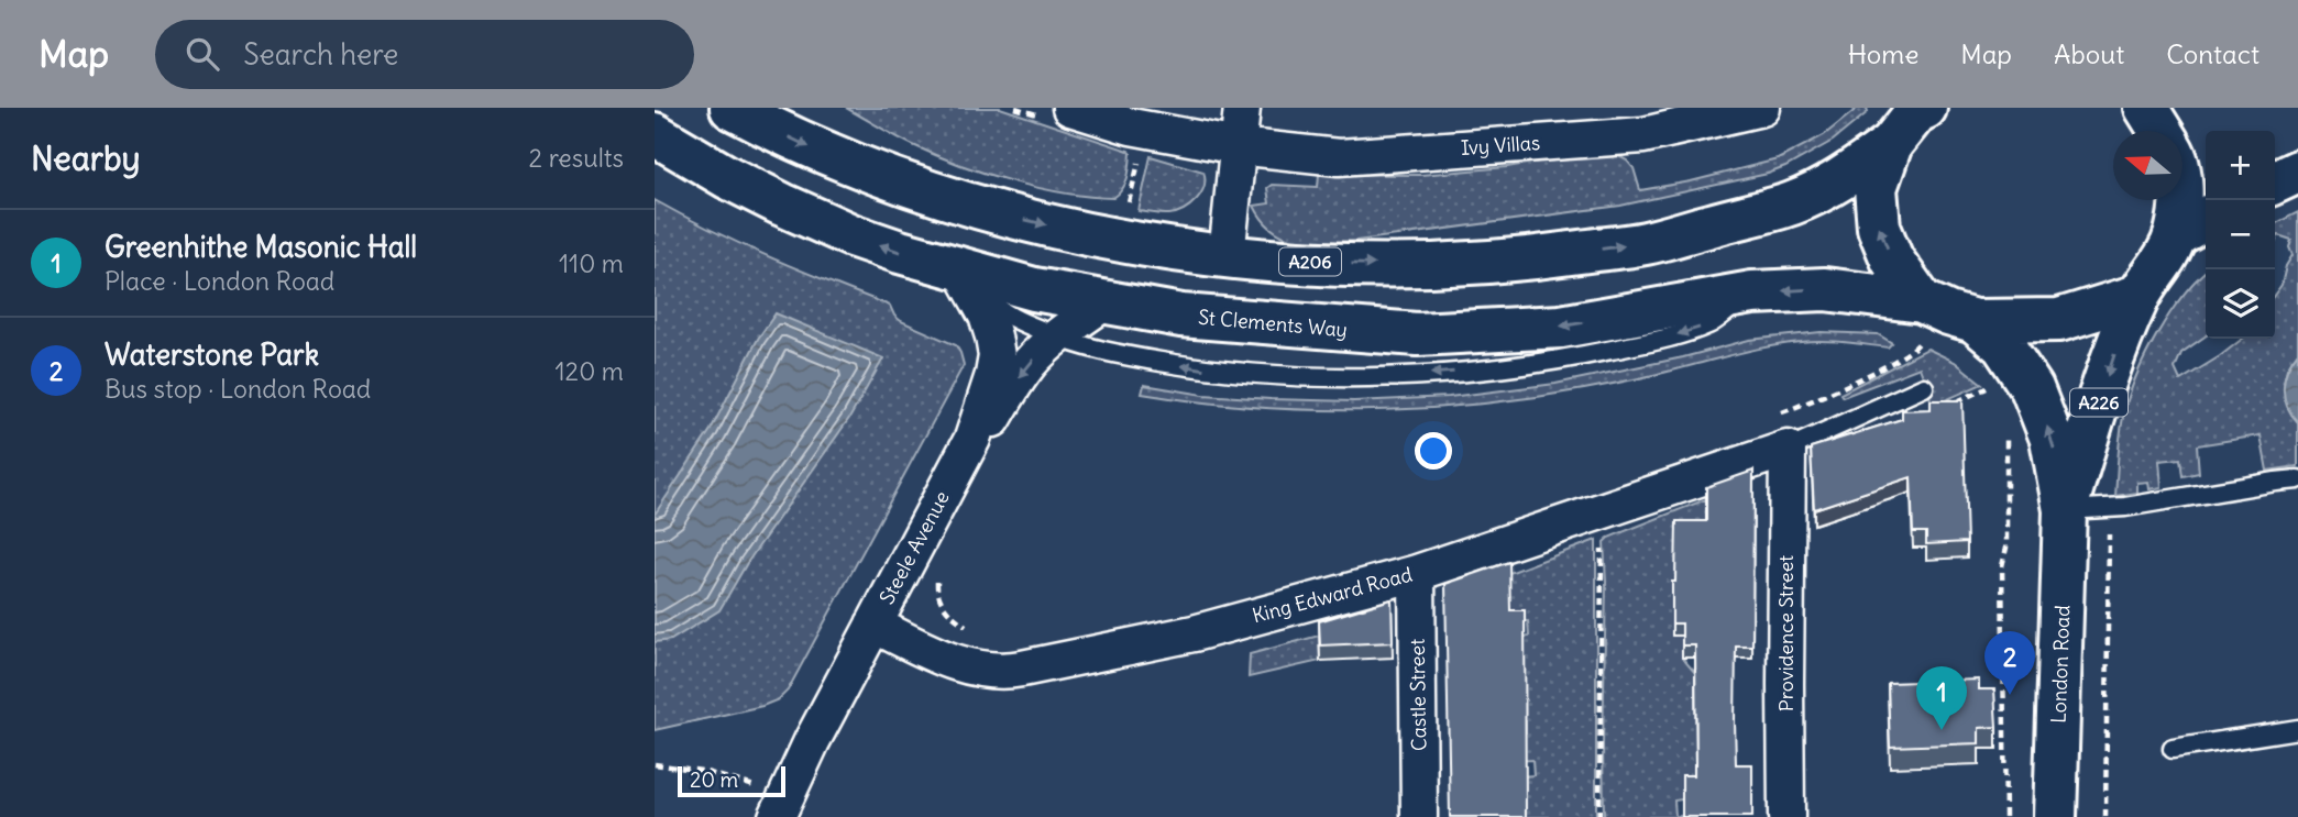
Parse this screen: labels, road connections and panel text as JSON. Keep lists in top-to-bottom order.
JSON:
{
  "streets": {
    "main road": [
      "A206",
      "St Clements Way",
      "A226",
      "London Road"
    ],
    "street": [
      "Ivy Villas",
      "Steele Avenue",
      "King Edward Road",
      "Providence Street",
      "Castle Street"
    ]
  },
  "crossings": [
    ["St Clements Way", "Steele Avenue"],
    ["St Clements Way", "London Road"],
    ["Steele Avenue", "King Edward Road"],
    ["King Edward Road", "Providence Street"],
    ["King Edward Road", "Castle Street"]
  ],
  "scale_bar": "20 m",
  "north": "left",
  "page": {
    "header": "Map",
    "search": "Search here",
    "nav": [
      "Home",
      "Map",
      "About",
      "Contact"
    ],
    "heading": ["Nearby", "2 results"],
    "map_buttons": ["+", "−"],
    "list": [
      {
        "mark": "1",
        "name": "Greenhithe Masonic Hall",
        "note": "Place · London Road",
        "value": "110 m"
      },
      {
        "mark": "2",
        "name": "Waterstone Park",
        "note": "Bus stop · London Road",
        "value": "120 m"
      }
    ],
    "pins": ["2", "1"],
    "scale": "20 m"
  }
}
